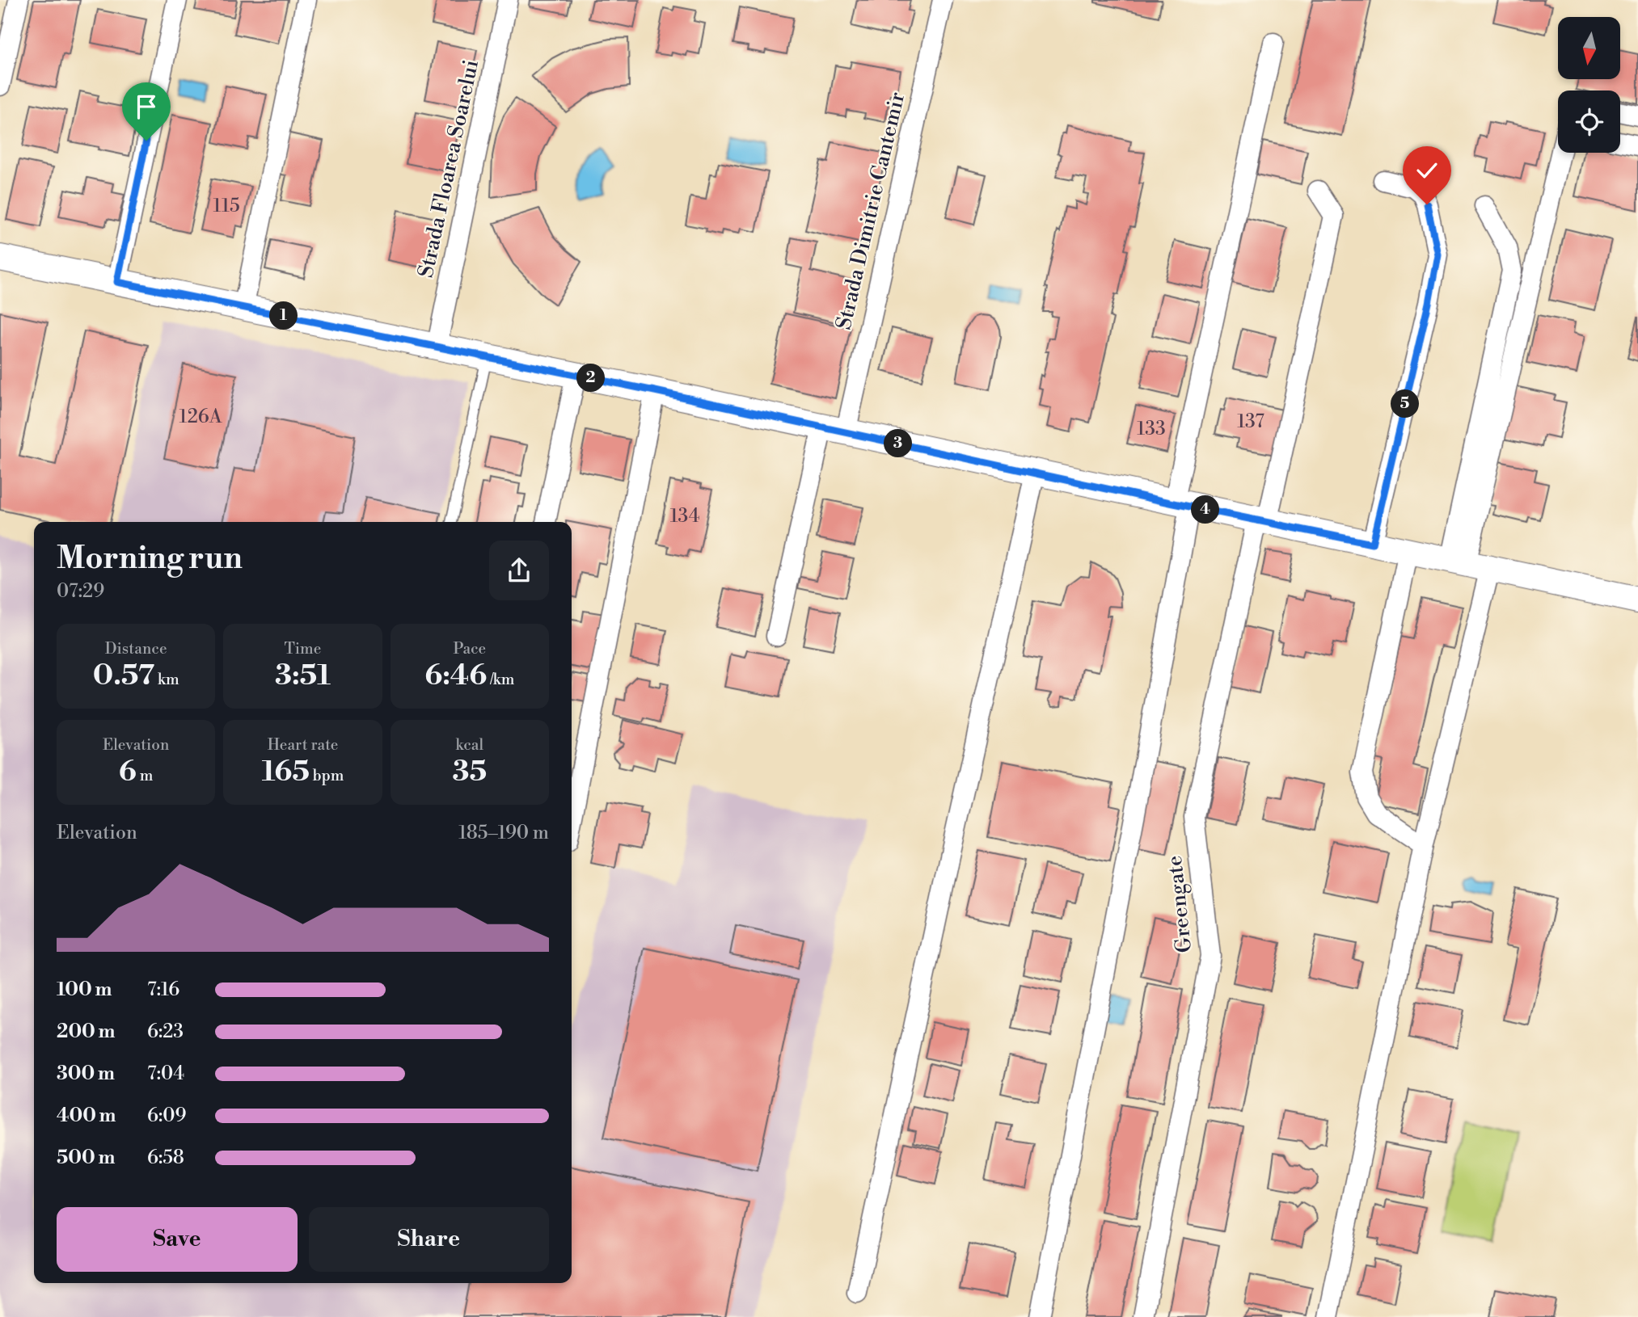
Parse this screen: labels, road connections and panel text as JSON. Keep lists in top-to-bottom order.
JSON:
{
  "streets": {
    "street": ["Strada Floarea Soarelui", "Strada Dimitrie Cantemir", "Greengate"]
  },
  "house_numbers": [
    "115",
    "126A",
    "137",
    "133",
    "134"
  ],
  "north": "bottom",
  "page": {
    "pins": [
      "1",
      "2",
      "5",
      "3",
      "4"
    ],
    "heading": ["Morning run", "07:29"],
    "stats": [
      ["Distance", "0.57 km"],
      ["Time", "3:51"],
      ["Pace", "6:46 /km"],
      ["Elevation", "6 m"],
      ["Heart rate", "165 bpm"],
      ["kcal", "35"]
    ],
    "chart": ["Elevation", "185–190 m"],
    "list": [
      {
        "name": "100 m",
        "note": "7:16"
      },
      {
        "name": "200 m",
        "note": "6:23"
      },
      {
        "name": "300 m",
        "note": "7:04"
      },
      {
        "name": "400 m",
        "note": "6:09"
      },
      {
        "name": "500 m",
        "note": "6:58"
      }
    ],
    "buttons": ["Save", "Share"]
  }
}
